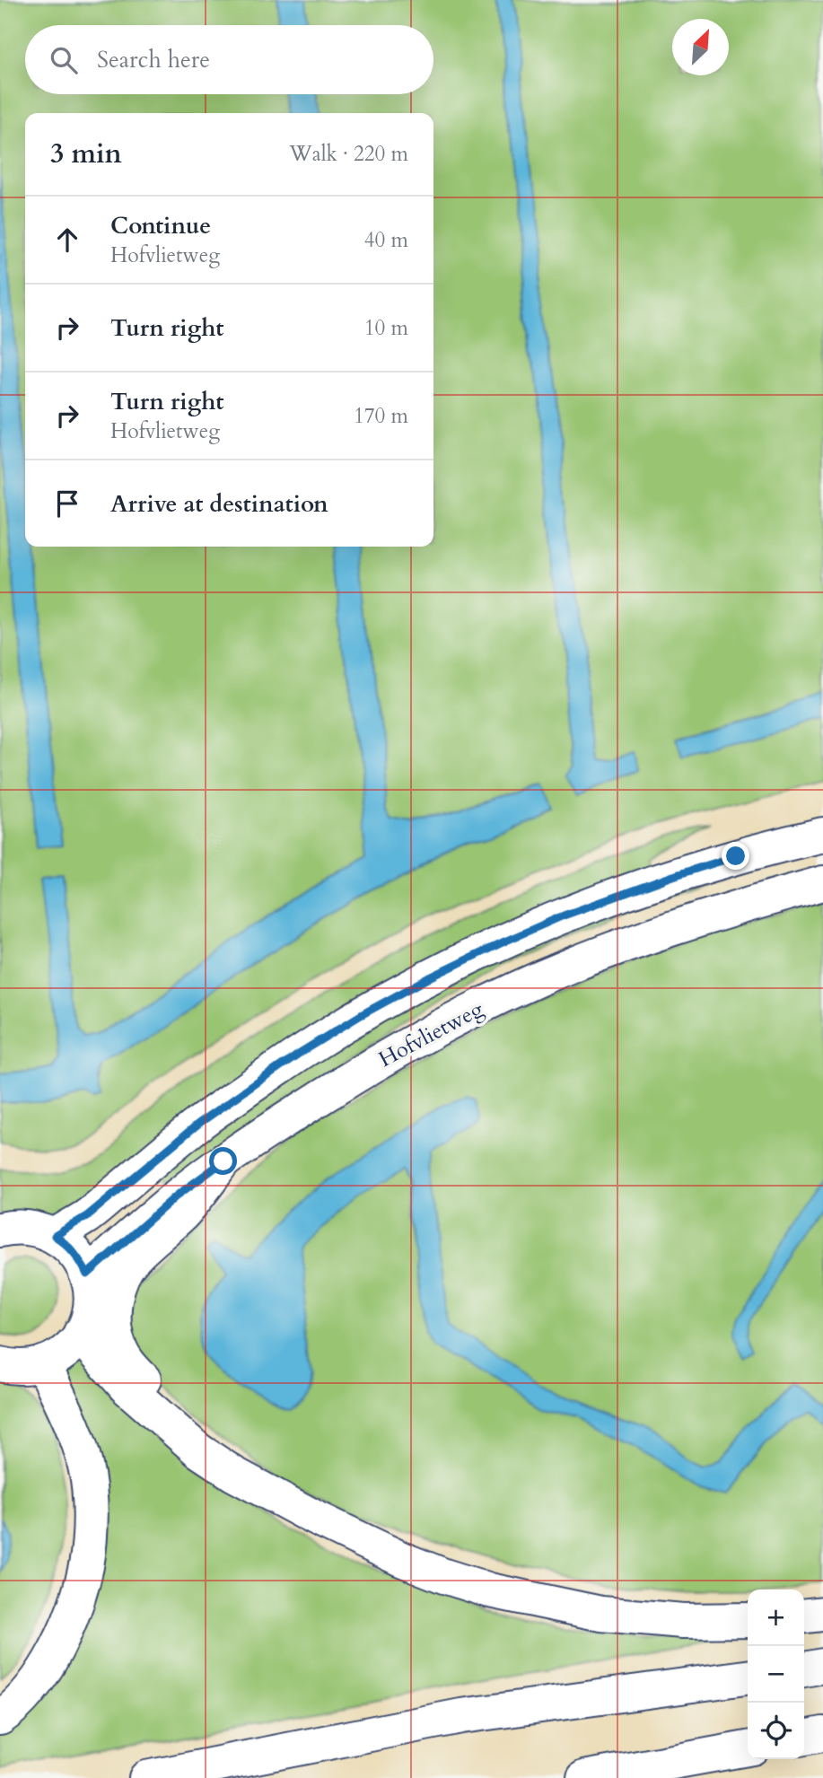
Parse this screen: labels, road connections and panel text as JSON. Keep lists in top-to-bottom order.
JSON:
{
  "streets": {
    "main road": ["Hofvlietweg"]
  },
  "north": "top right",
  "page": {
    "search": "Search here",
    "heading": ["3 min", "Walk · 220 m"],
    "list": [
      ["Continue", "Hofvlietweg", "40 m"],
      ["Turn right", "10 m"],
      ["Turn right", "Hofvlietweg", "170 m"],
      "Arrive at destination"
    ],
    "map_buttons": ["+", "−"]
  }
}
